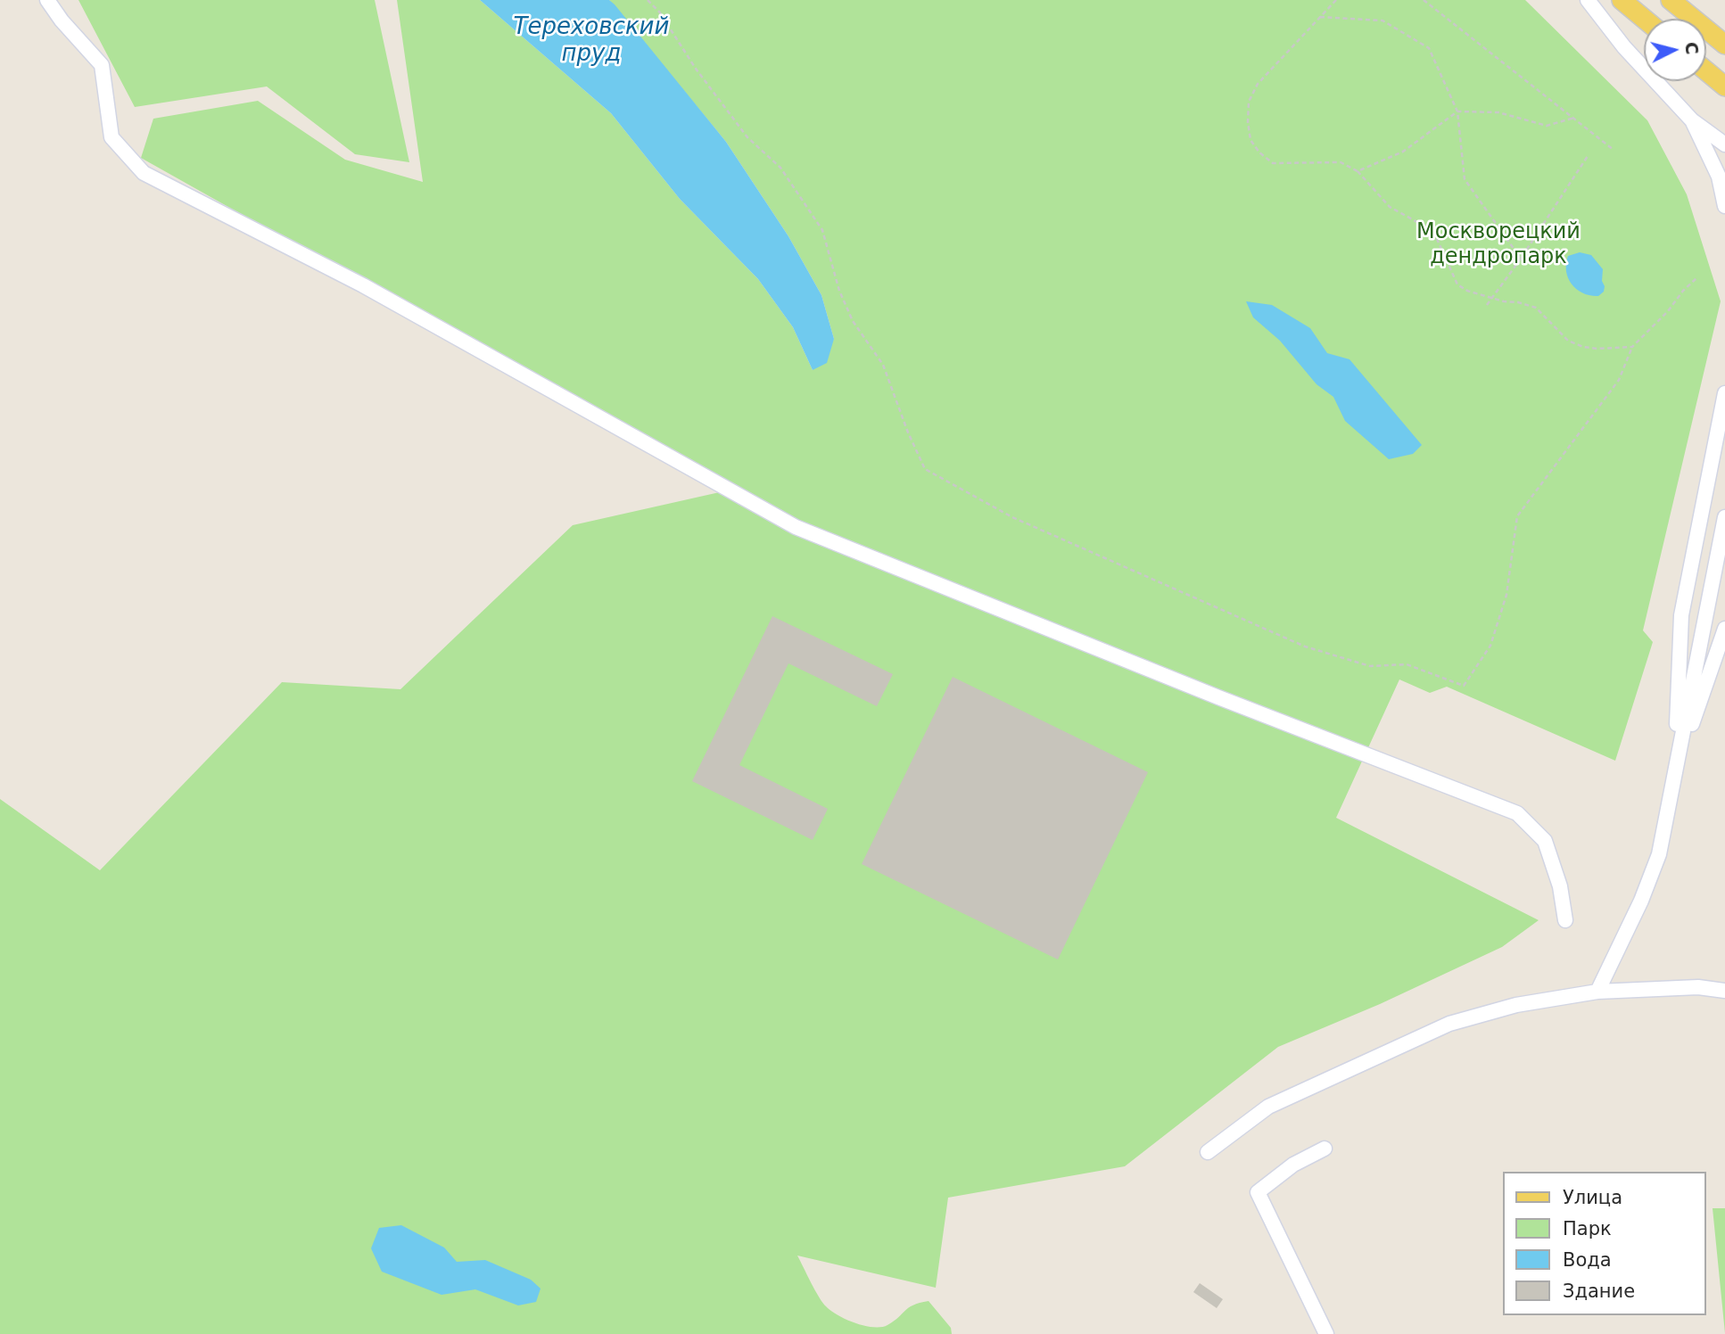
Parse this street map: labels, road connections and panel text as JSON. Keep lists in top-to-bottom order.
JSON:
{
  "water": ["Тереховский пруд"],
  "parks": ["Москворецкий дендропарк"],
  "legend": [
    "Улица",
    "Парк",
    "Вода",
    "Здание"
  ],
  "north": "right"
}
